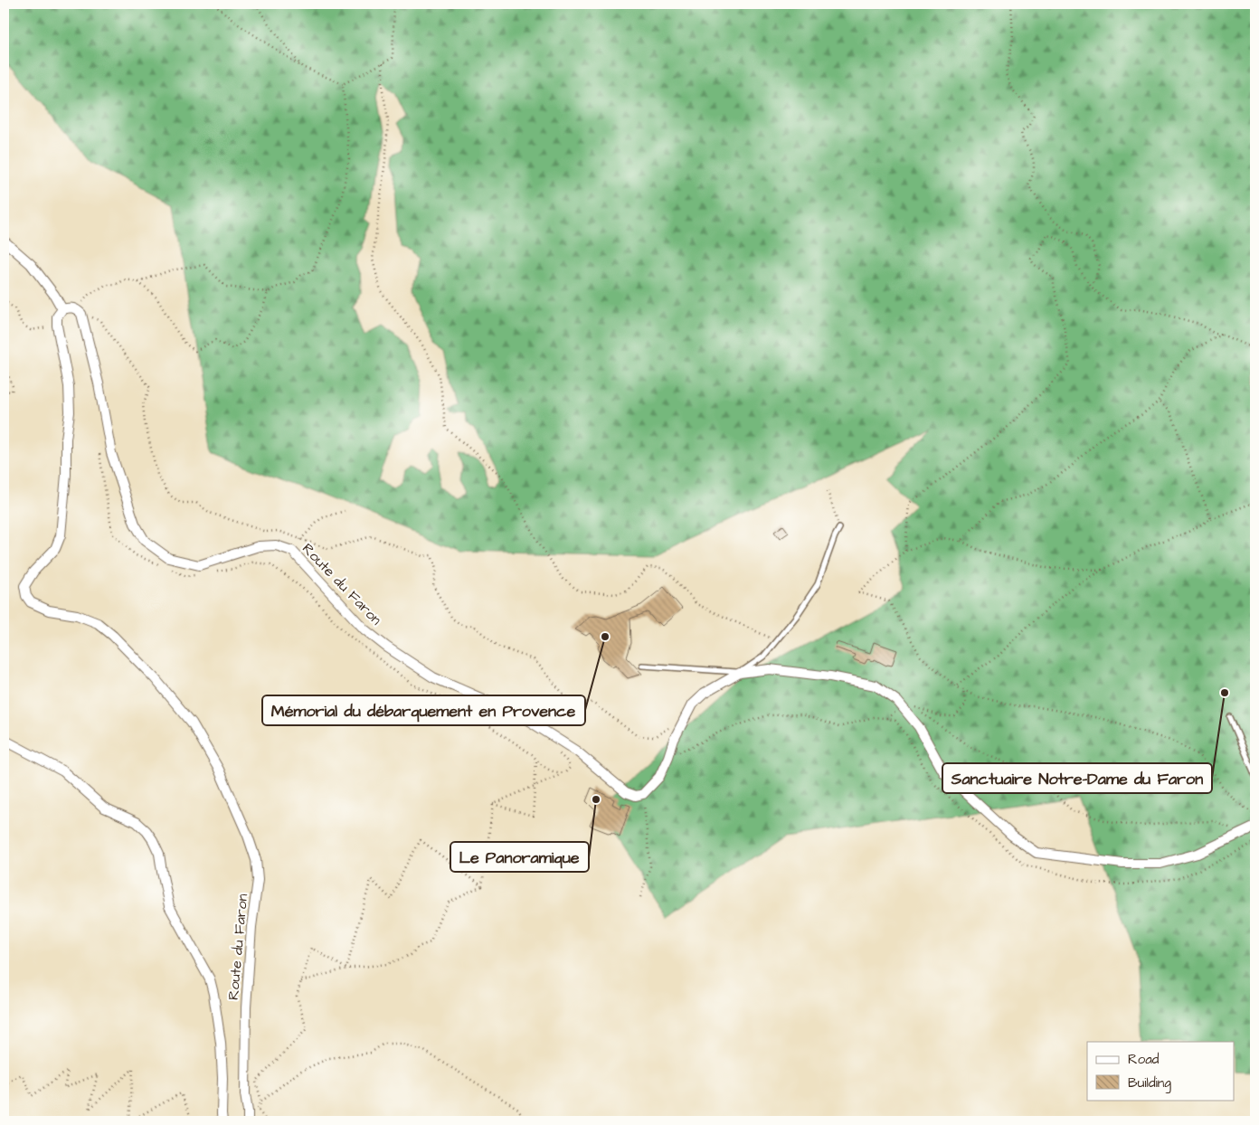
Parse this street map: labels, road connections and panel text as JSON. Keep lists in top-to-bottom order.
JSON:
{
  "streets": {
    "street": ["Route du Faron"]
  },
  "places": ["Mémorial du débarquement en Provence", "Sanctuaire Notre-Dame du Faron", "Le Panoramique"],
  "legend": ["Road", "Building"]
}
